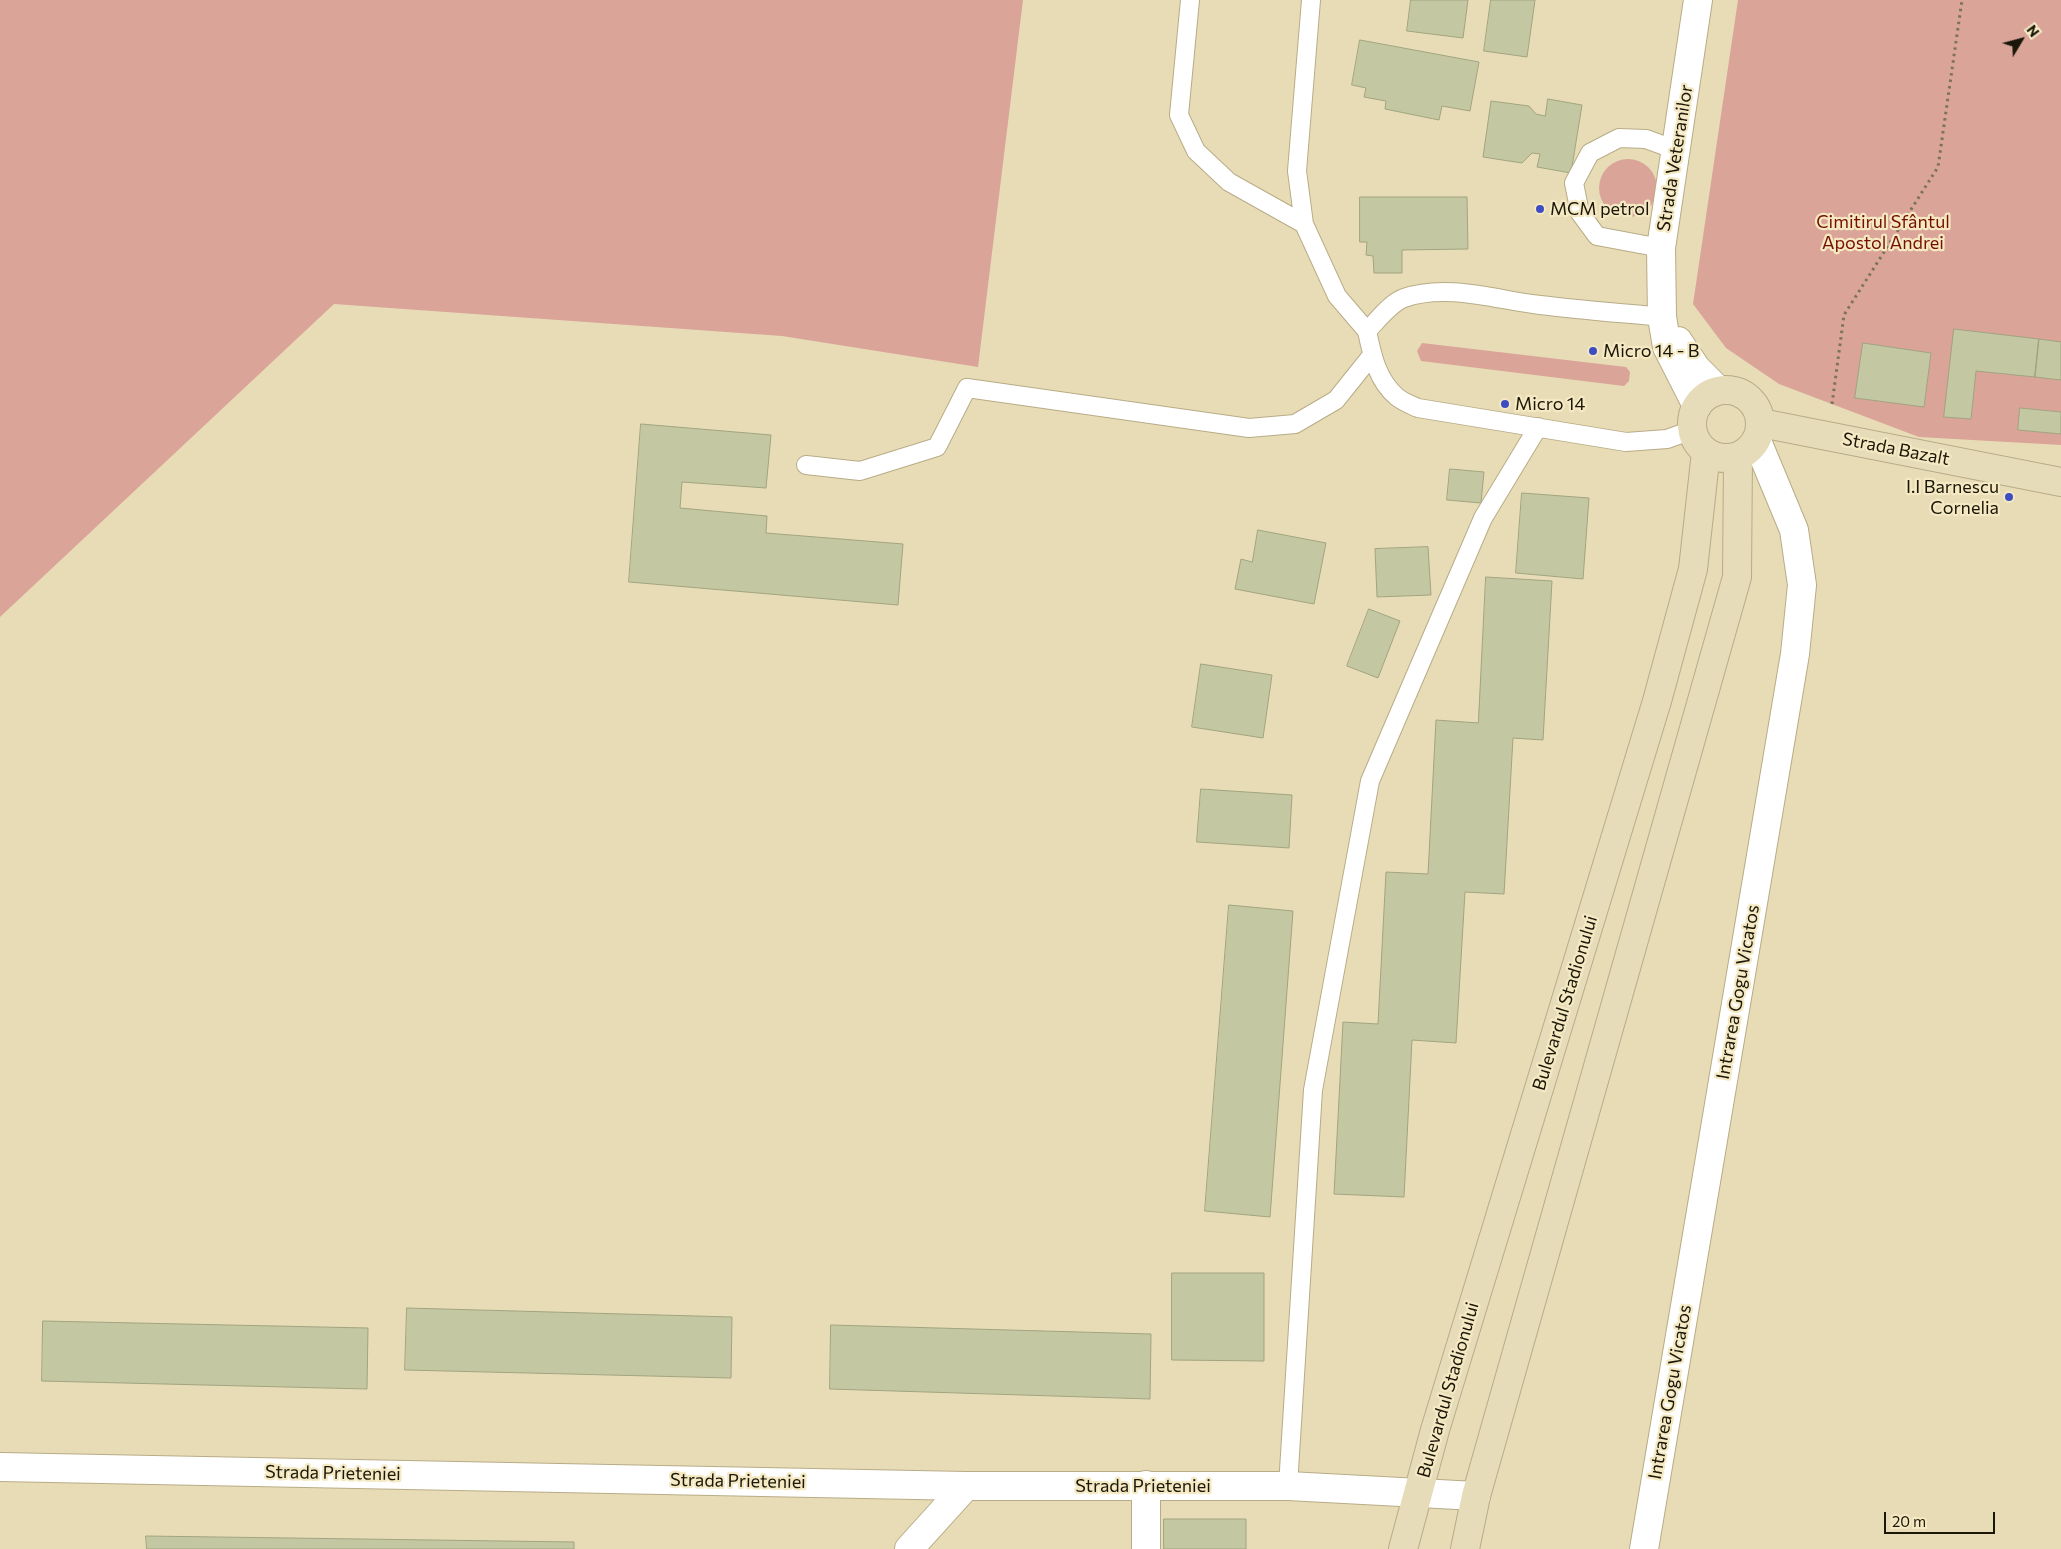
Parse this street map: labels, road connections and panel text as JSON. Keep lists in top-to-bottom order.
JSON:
{
  "streets": {
    "main road": ["Strada Bazalt", "Bulevardul Stadionului"],
    "street": ["Strada Veteranilor", "Intrarea Gogu Vicatos", "Strada Prieteniei"]
  },
  "crossings": [
    ["Strada Bazalt", "Intrarea Gogu Vicatos"],
    ["Strada Bazalt", "Bulevardul Stadionului"],
    ["Intrarea Gogu Vicatos", "Bulevardul Stadionului"],
    ["Bulevardul Stadionului", "Strada Prieteniei"]
  ],
  "parks": ["Cimitirul Sfântul Apostol Andrei"],
  "places": [
    "MCM petrol",
    "Micro 14 - B",
    "Micro 14",
    "I.I Barnescu Cornelia"
  ],
  "scale_bar": "20 m",
  "north": "top right"
}
